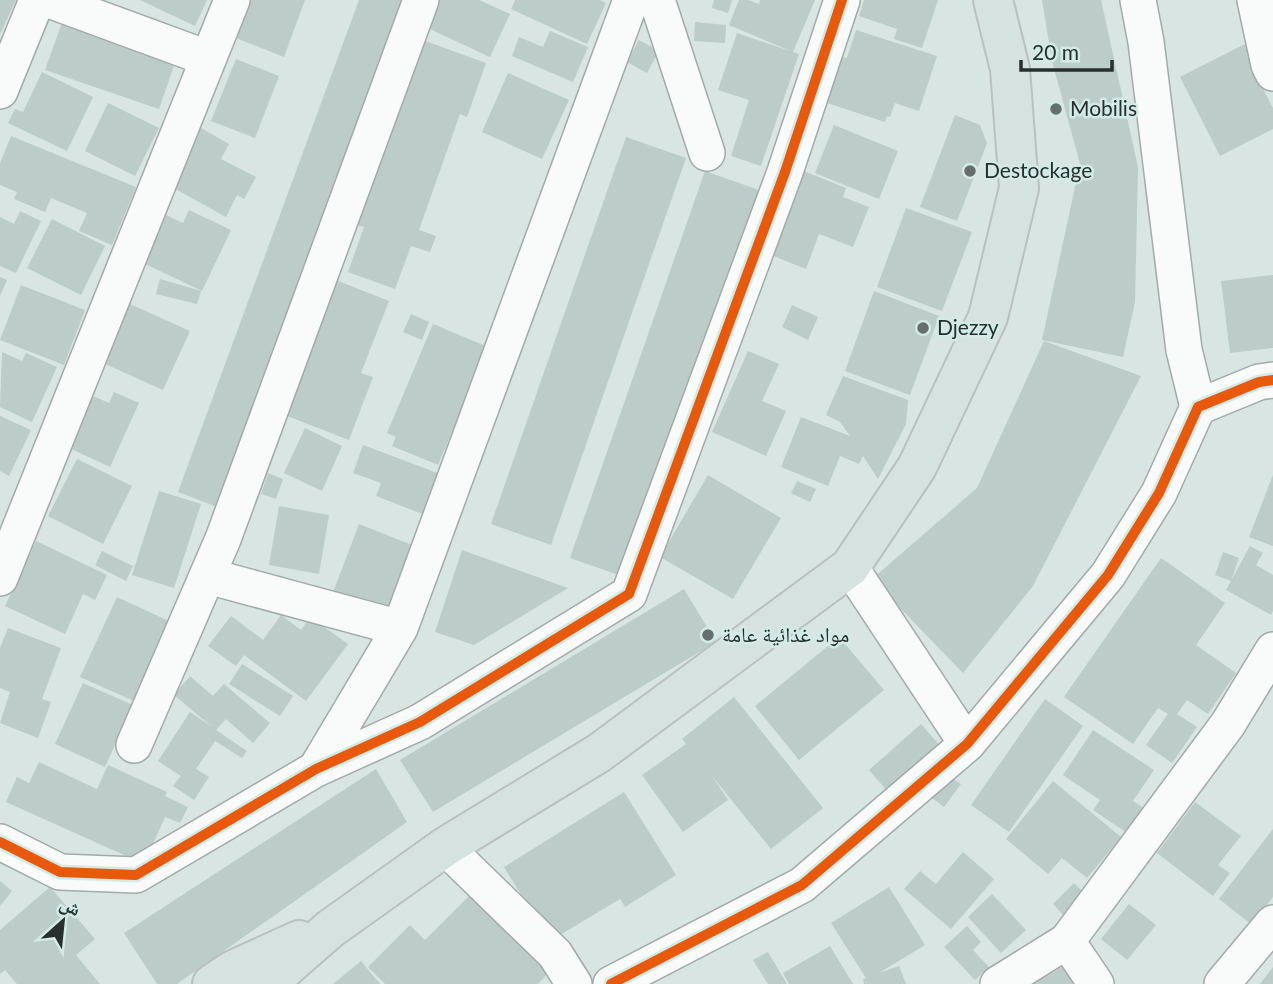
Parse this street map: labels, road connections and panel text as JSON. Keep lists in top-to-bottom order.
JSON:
{
  "places": [
    "Mobilis",
    "Destockage",
    "Djezzy",
    "مواد غذائية عامة"
  ],
  "scale_bar": "20 m",
  "north": "top right"
}
